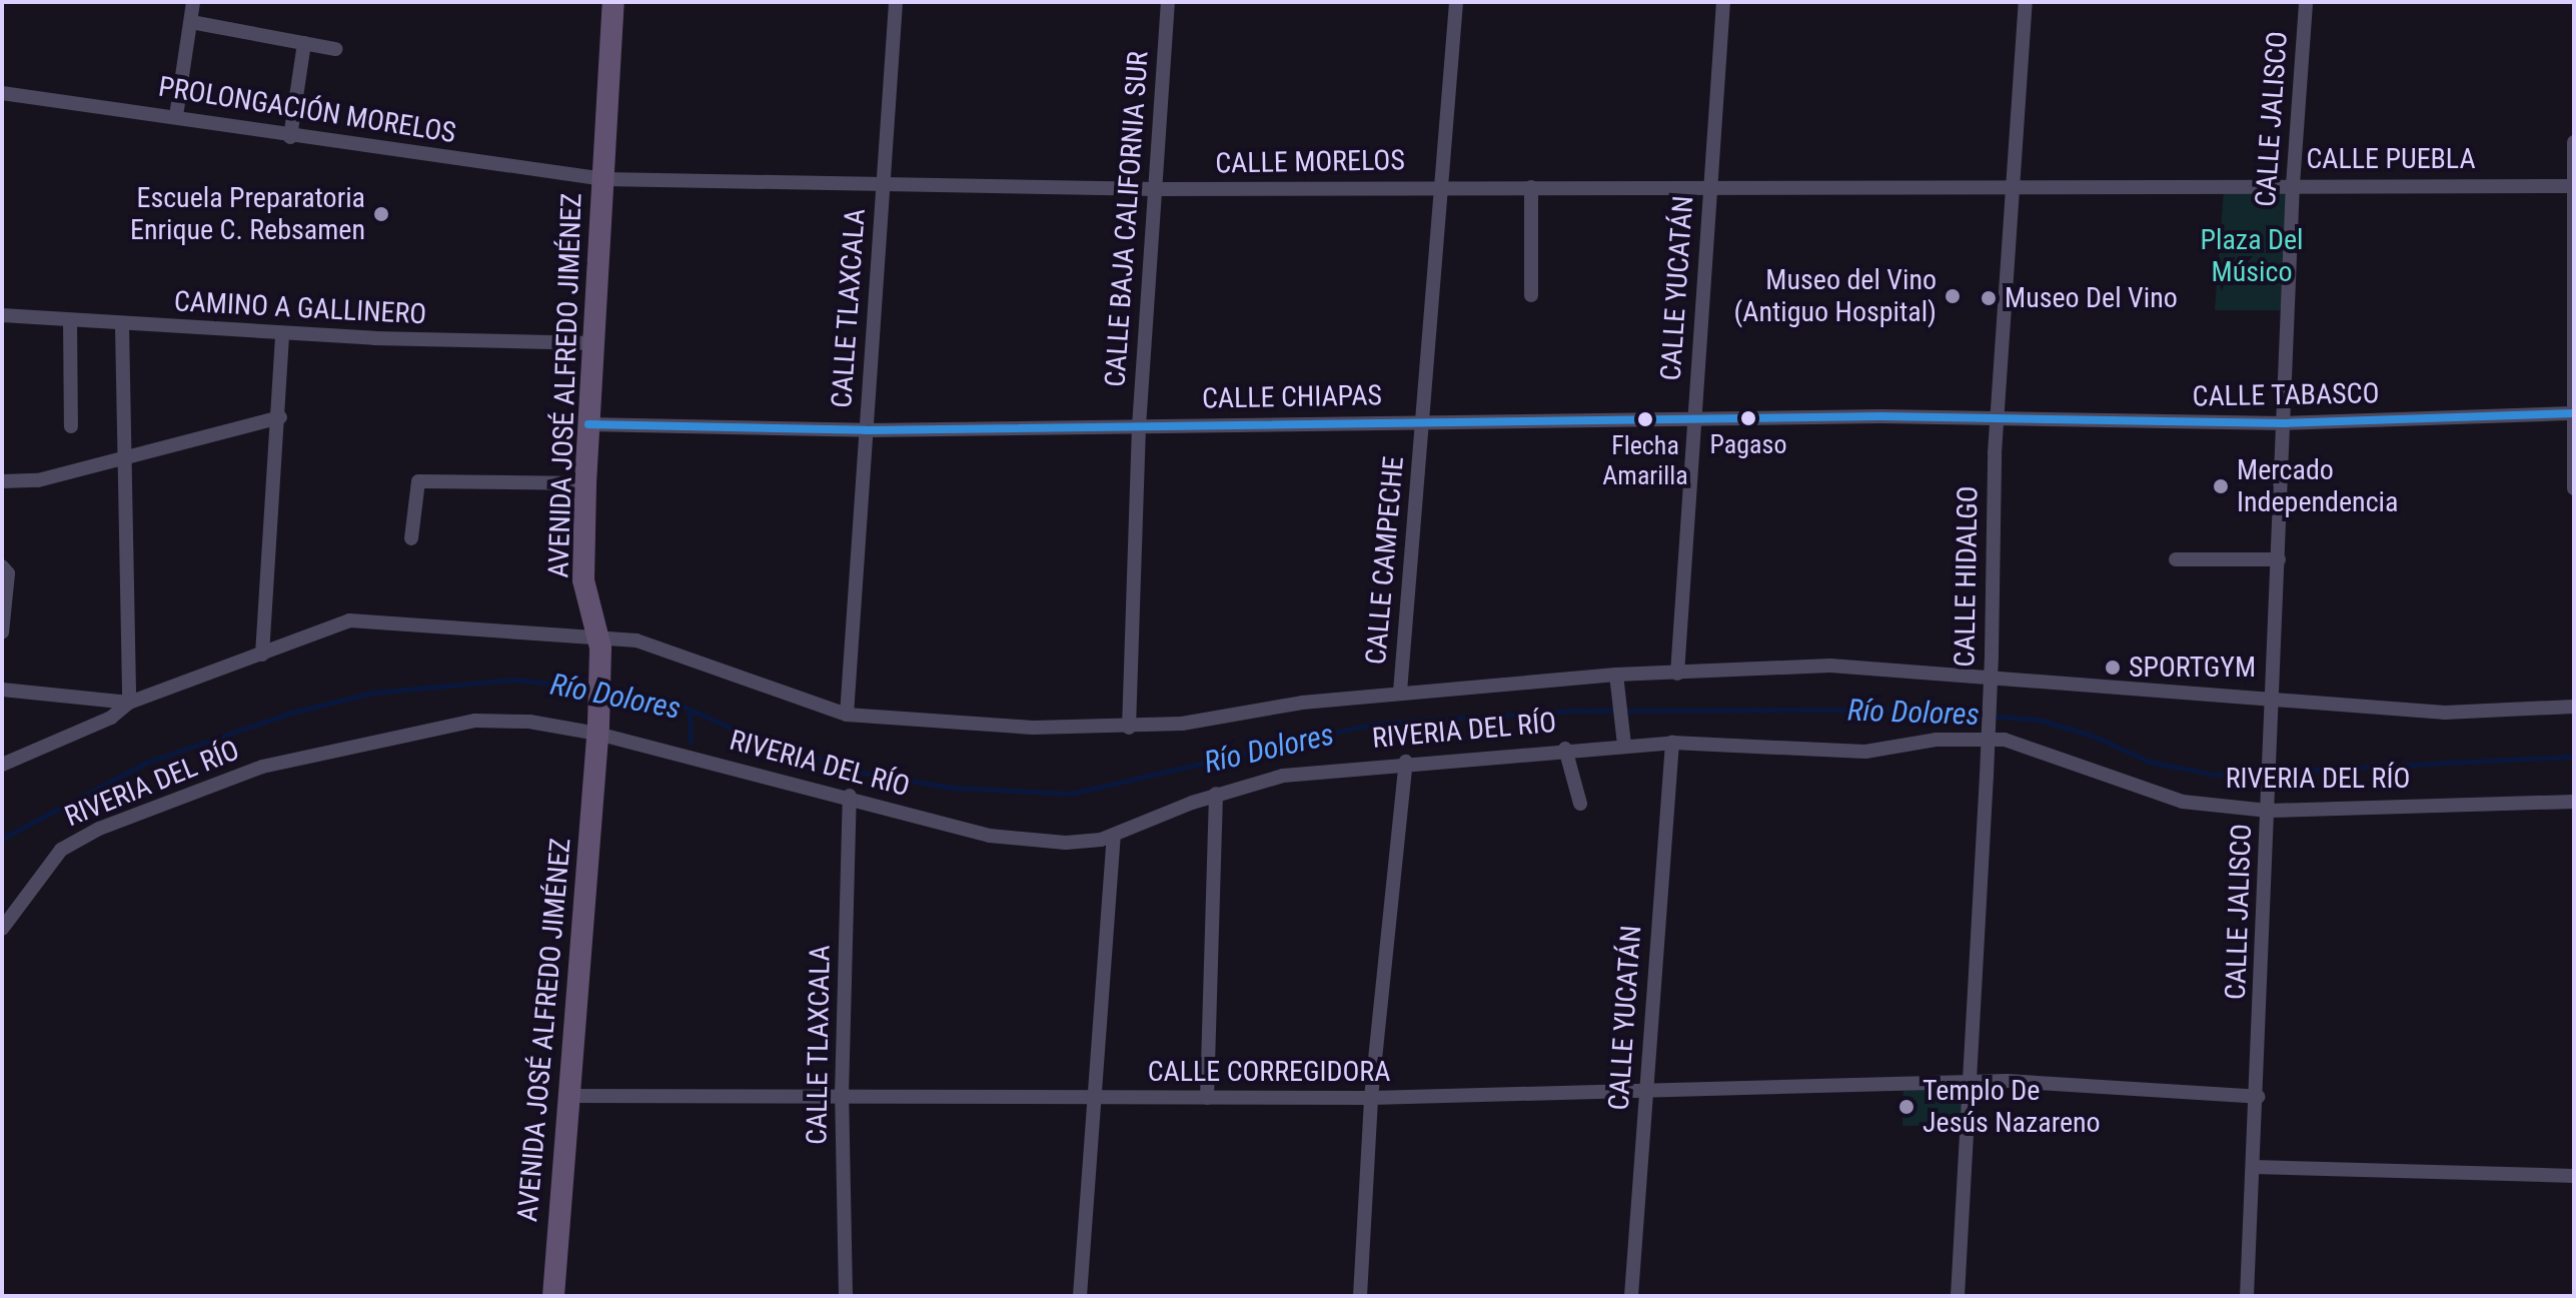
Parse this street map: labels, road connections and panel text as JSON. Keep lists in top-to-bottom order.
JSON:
{
  "streets": {
    "main road": ["AVENIDA JOSÉ ALFREDO JIMÉNEZ"],
    "street": [
      "PROLONGACIÓN MORELOS",
      "CALLE JALISCO",
      "CALLE PUEBLA",
      "CALLE MORELOS",
      "CALLE BAJA CALIFORNIA SUR",
      "CALLE YUCATÁN",
      "CAMINO A GALLINERO",
      "CALLE TLAXCALA",
      "CALLE TABASCO",
      "CALLE CHIAPAS",
      "CALLE CAMPECHE",
      "CALLE HIDALGO",
      "RIVERIA DEL RÍO",
      "CALLE CORREGIDORA"
    ]
  },
  "crossings": [
    ["PROLONGACIÓN MORELOS", "CALLE MORELOS"],
    ["PROLONGACIÓN MORELOS", "AVENIDA JOSÉ ALFREDO JIMÉNEZ"],
    ["CALLE JALISCO", "CALLE PUEBLA"],
    ["CALLE JALISCO", "CALLE TABASCO"],
    ["CALLE JALISCO", "RIVERIA DEL RÍO"],
    ["CALLE JALISCO", "CALLE CORREGIDORA"],
    ["CALLE PUEBLA", "CALLE MORELOS"],
    ["CALLE PUEBLA", "CALLE HIDALGO"],
    ["CALLE MORELOS", "CALLE BAJA CALIFORNIA SUR"],
    ["CALLE MORELOS", "CALLE YUCATÁN"],
    ["CALLE MORELOS", "CALLE TLAXCALA"],
    ["CALLE MORELOS", "AVENIDA JOSÉ ALFREDO JIMÉNEZ"],
    ["CALLE MORELOS", "CALLE CAMPECHE"],
    ["CALLE MORELOS", "CALLE HIDALGO"],
    ["CALLE BAJA CALIFORNIA SUR", "CALLE CHIAPAS"],
    ["CALLE BAJA CALIFORNIA SUR", "RIVERIA DEL RÍO"],
    ["CALLE YUCATÁN", "CALLE CHIAPAS"],
    ["CALLE YUCATÁN", "RIVERIA DEL RÍO"],
    ["CALLE YUCATÁN", "CALLE CORREGIDORA"],
    ["CAMINO A GALLINERO", "AVENIDA JOSÉ ALFREDO JIMÉNEZ"],
    ["CALLE TLAXCALA", "CALLE CHIAPAS"],
    ["CALLE TLAXCALA", "RIVERIA DEL RÍO"],
    ["CALLE TLAXCALA", "CALLE CORREGIDORA"],
    ["AVENIDA JOSÉ ALFREDO JIMÉNEZ", "CALLE CHIAPAS"],
    ["AVENIDA JOSÉ ALFREDO JIMÉNEZ", "RIVERIA DEL RÍO"],
    ["AVENIDA JOSÉ ALFREDO JIMÉNEZ", "CALLE CORREGIDORA"],
    ["CALLE TABASCO", "CALLE CHIAPAS"],
    ["CALLE TABASCO", "CALLE HIDALGO"],
    ["CALLE CHIAPAS", "CALLE CAMPECHE"],
    ["CALLE CHIAPAS", "CALLE HIDALGO"],
    ["CALLE CAMPECHE", "RIVERIA DEL RÍO"],
    ["CALLE HIDALGO", "CALLE CORREGIDORA"]
  ],
  "water": ["Río Dolores"],
  "parks": ["Plaza Del Músico"],
  "places": [
    "Escuela Preparatoria Enrique C. Rebsamen",
    "Museo del Vino (Antiguo Hospital)",
    "Museo Del Vino",
    "Pagaso",
    "Flecha Amarilla",
    "Mercado Independencia",
    "SPORTGYM",
    "Templo De Jesús Nazareno"
  ]
}
